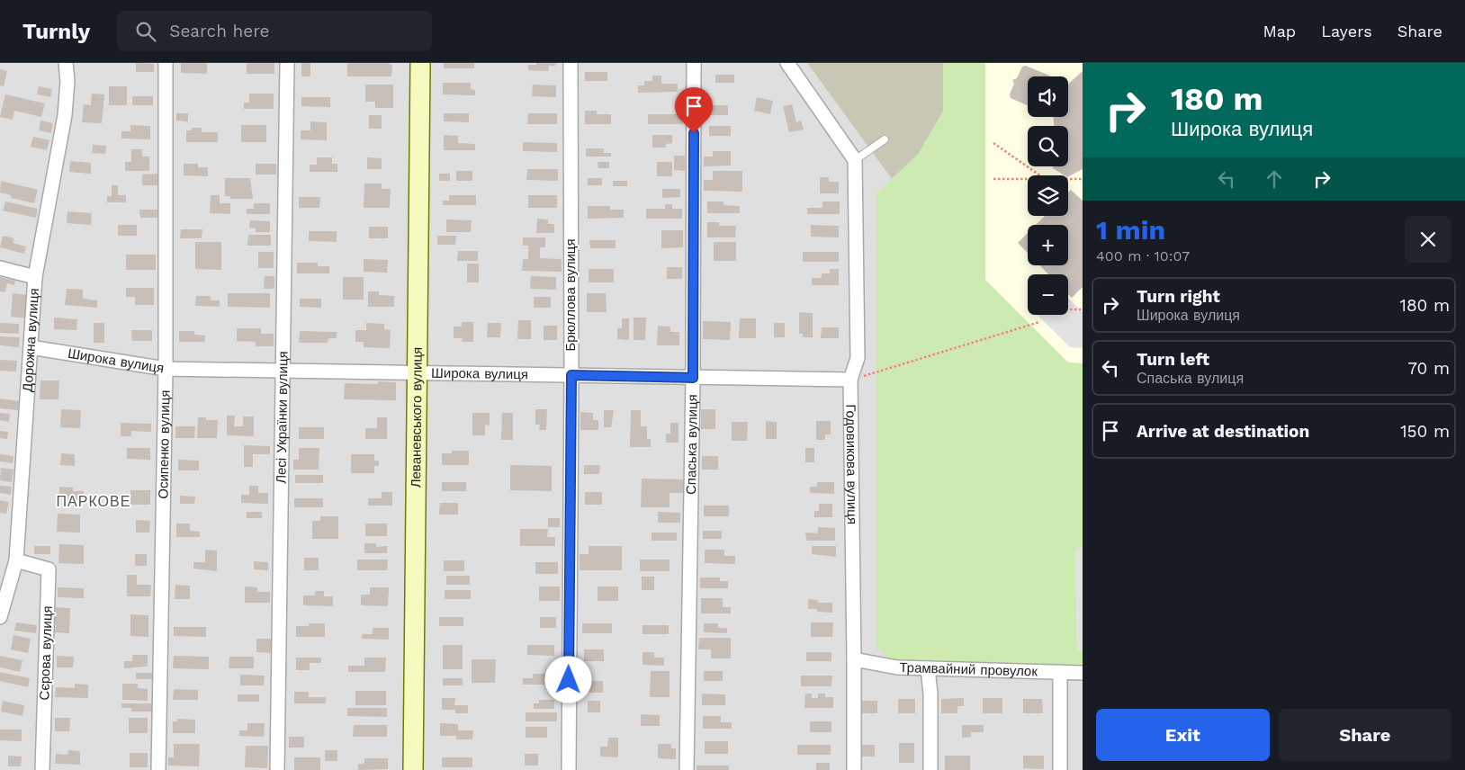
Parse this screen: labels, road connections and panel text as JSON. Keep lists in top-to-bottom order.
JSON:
{
  "streets": {
    "street": [
      "Брюллова вулиця",
      "Дорожна вулиця",
      "Широка вулиця",
      "Лесі Українки вулиця",
      "Леваневського вулиця",
      "Осипенко вулиця",
      "Спаська вулиця",
      "Годовикова вулиця",
      "Сєрова вулиця",
      "Трамвайний провулок"
    ]
  },
  "crossings": [
    ["Брюллова вулиця", "Широка вулиця"],
    ["Дорожна вулиця", "Широка вулиця"],
    ["Дорожна вулиця", "Сєрова вулиця"],
    ["Широка вулиця", "Лесі Українки вулиця"],
    ["Широка вулиця", "Леваневського вулиця"],
    ["Широка вулиця", "Осипенко вулиця"],
    ["Широка вулиця", "Спаська вулиця"],
    ["Широка вулиця", "Годовикова вулиця"],
    ["Годовикова вулиця", "Трамвайний провулок"]
  ],
  "districts": ["ПАРКОВЕ"],
  "page": {
    "header": "Turnly",
    "search": "Search here",
    "nav": ["Map", "Layers", "Share"],
    "turn": ["180 m", "Широка вулиця"],
    "map_buttons": ["+", "−"],
    "heading": ["1 min", "400 m · 10:07"],
    "list": [
      {
        "name": "Turn right",
        "note": "Широка вулиця",
        "value": "180 m"
      },
      {
        "name": "Turn left",
        "note": "Спаська вулиця",
        "value": "70 m"
      },
      {
        "name": "Arrive at destination",
        "value": "150 m"
      }
    ],
    "buttons": ["Exit", "Share"]
  }
}
